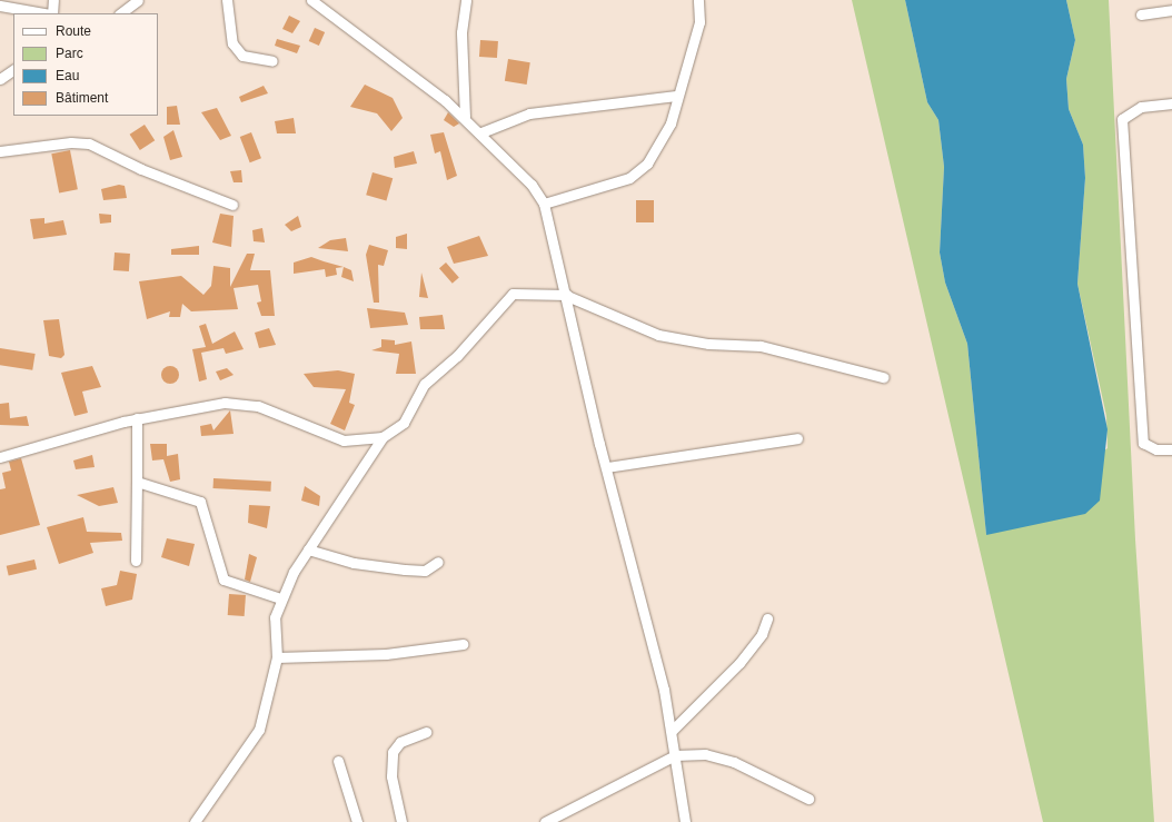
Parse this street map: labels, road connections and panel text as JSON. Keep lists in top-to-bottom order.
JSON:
{
  "legend": [
    "Route",
    "Parc",
    "Eau",
    "Bâtiment"
  ]
}
